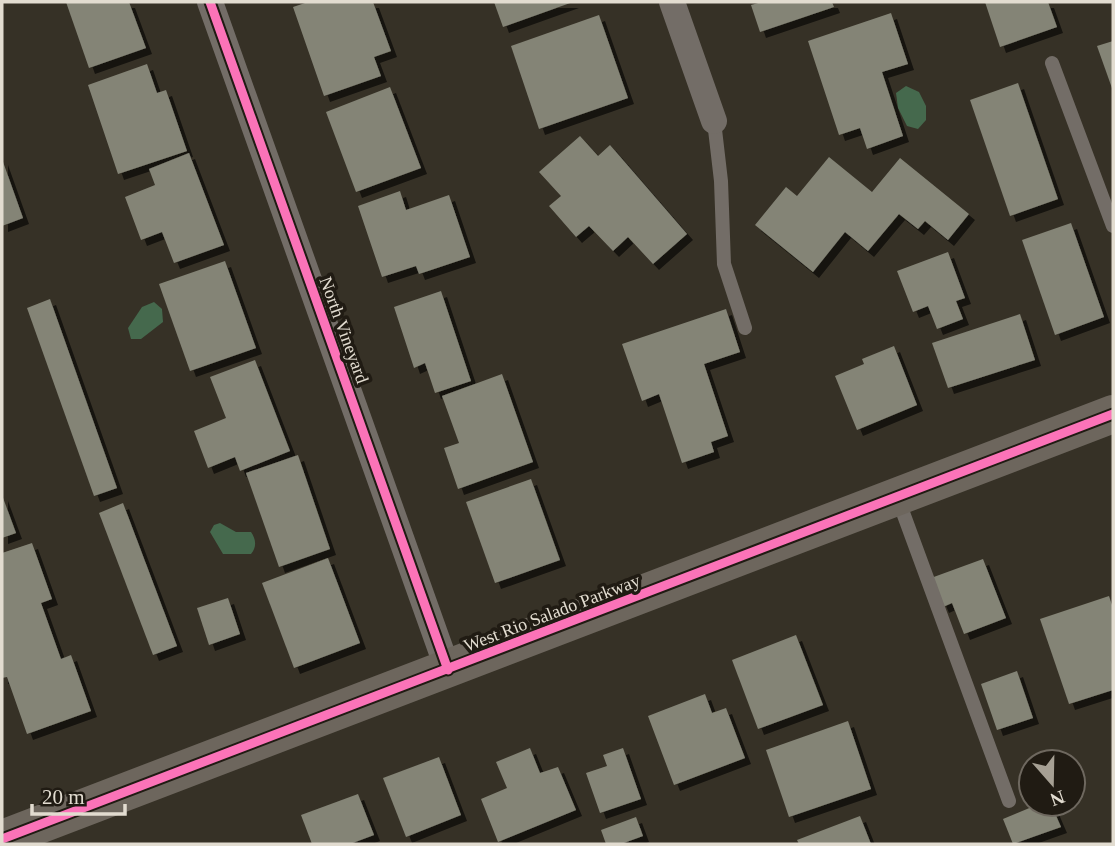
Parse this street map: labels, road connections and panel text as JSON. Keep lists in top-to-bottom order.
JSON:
{
  "streets": {
    "main road": ["West Rio Salado Parkway"],
    "street": ["North Vineyard"]
  },
  "crossings": [
    ["North Vineyard", "West Rio Salado Parkway"]
  ],
  "scale_bar": "20 m",
  "north": "bottom"
}
